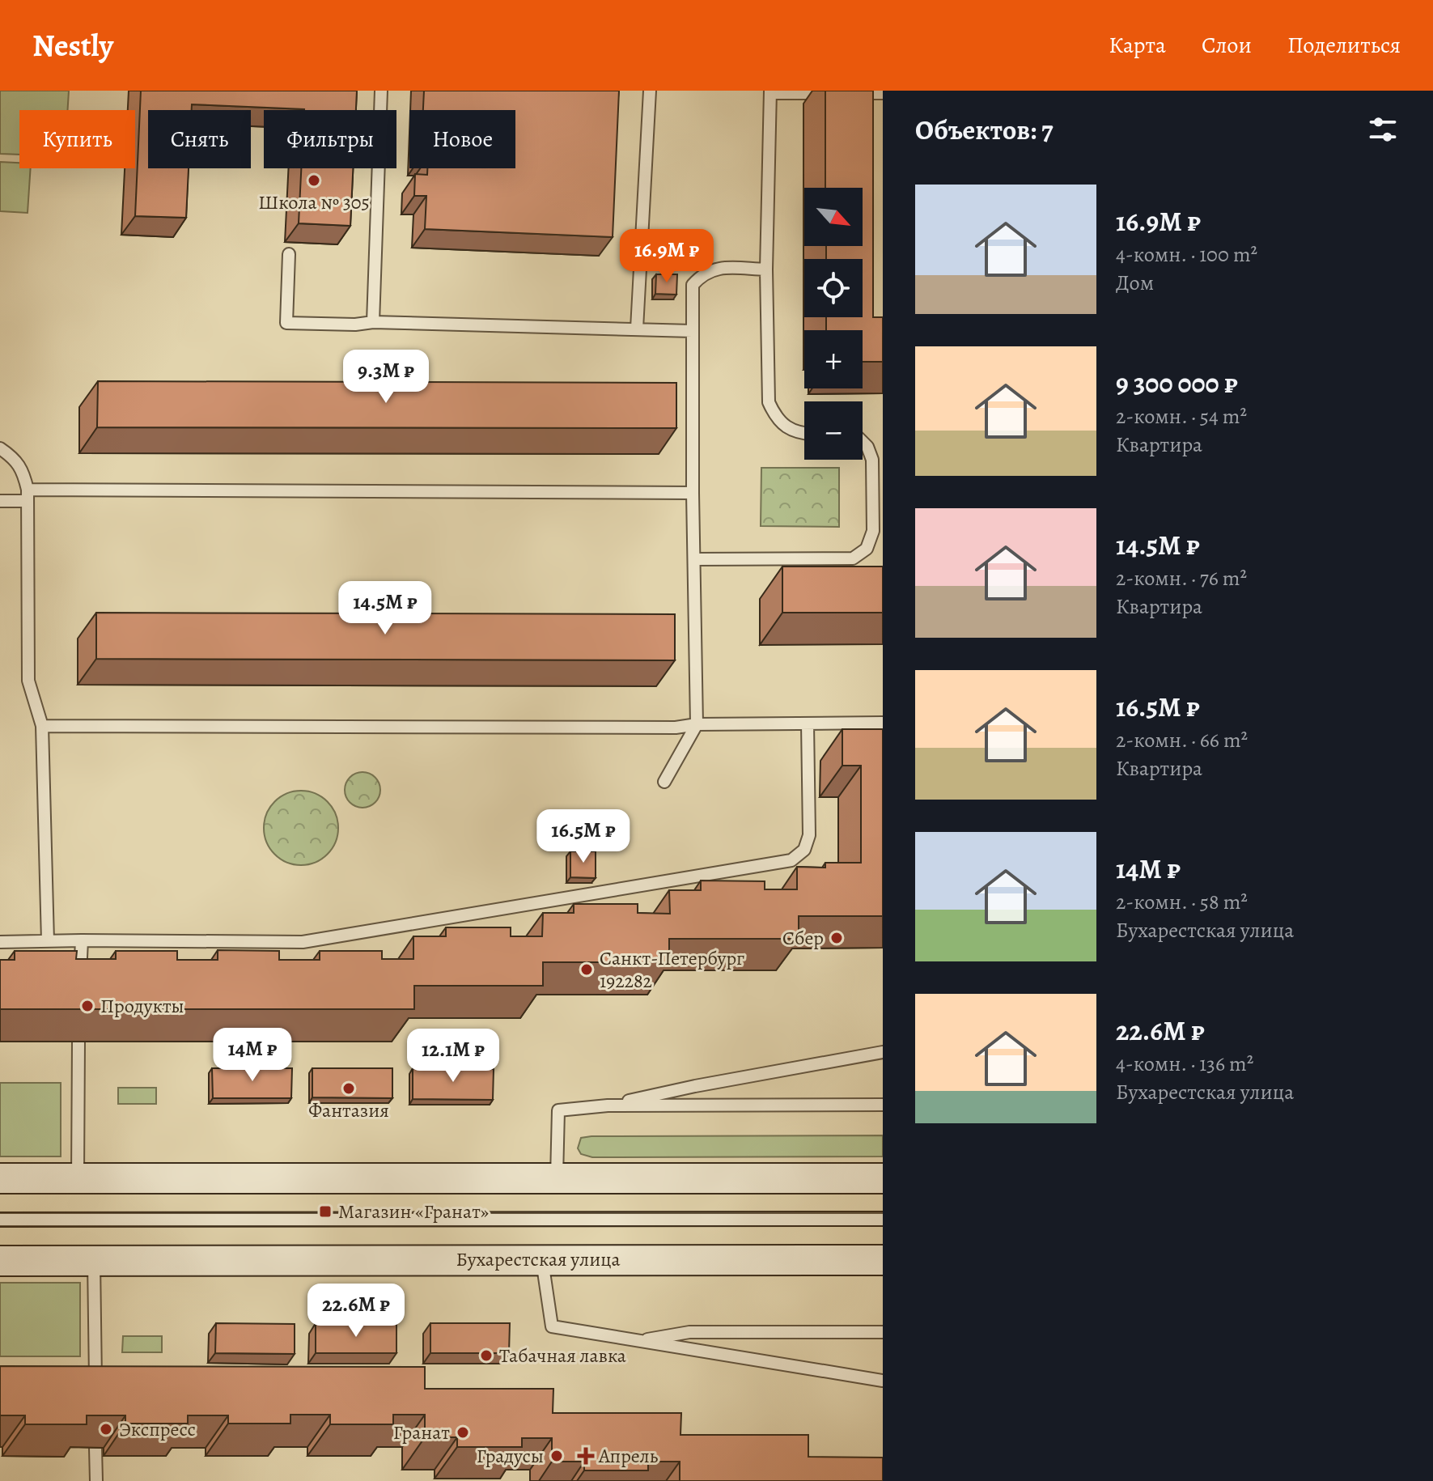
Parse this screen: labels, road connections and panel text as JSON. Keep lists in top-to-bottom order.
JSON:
{
  "streets": {
    "main road": ["Бухарестская улица"]
  },
  "places": {
    "other": [
      "Школа № 305",
      "Сбер",
      "Санкт-Петербург 192282",
      "Продукты",
      "Фантазия",
      "Табачная лавка",
      "Экспресс",
      "Гранат",
      "Градусы"
    ],
    "transit": ["Магазин «Гранат»"],
    "health": ["Апрель"]
  },
  "north": "bottom right",
  "page": {
    "header": "Nestly",
    "nav": ["Карта", "Слои", "Поделиться"],
    "heading": "Объектов: 7",
    "chip": [
      "Купить",
      "Снять",
      "Фильтры",
      "Новое"
    ],
    "list": [
      {
        "name": "16.9M ₽",
        "note": "4-комн. · 100 m² · Дом"
      },
      {
        "name": "9 300 000 ₽",
        "note": "2-комн. · 54 m² · Квартира"
      },
      {
        "name": "14.5M ₽",
        "note": "2-комн. · 76 m² · Квартира"
      },
      {
        "name": "16.5M ₽",
        "note": "2-комн. · 66 m² · Квартира"
      },
      {
        "name": "14M ₽",
        "note": "2-комн. · 58 m² · Бухарестская улица"
      },
      {
        "name": "22.6M ₽",
        "note": "4-комн. · 136 m² · Бухарестская улица"
      }
    ],
    "map_buttons": ["+", "−"],
    "price": [
      "16.9M ₽",
      "9.3M ₽",
      "14.5M ₽",
      "16.5M ₽",
      "14M ₽",
      "12.1M ₽",
      "22.6M ₽"
    ]
  }
}
